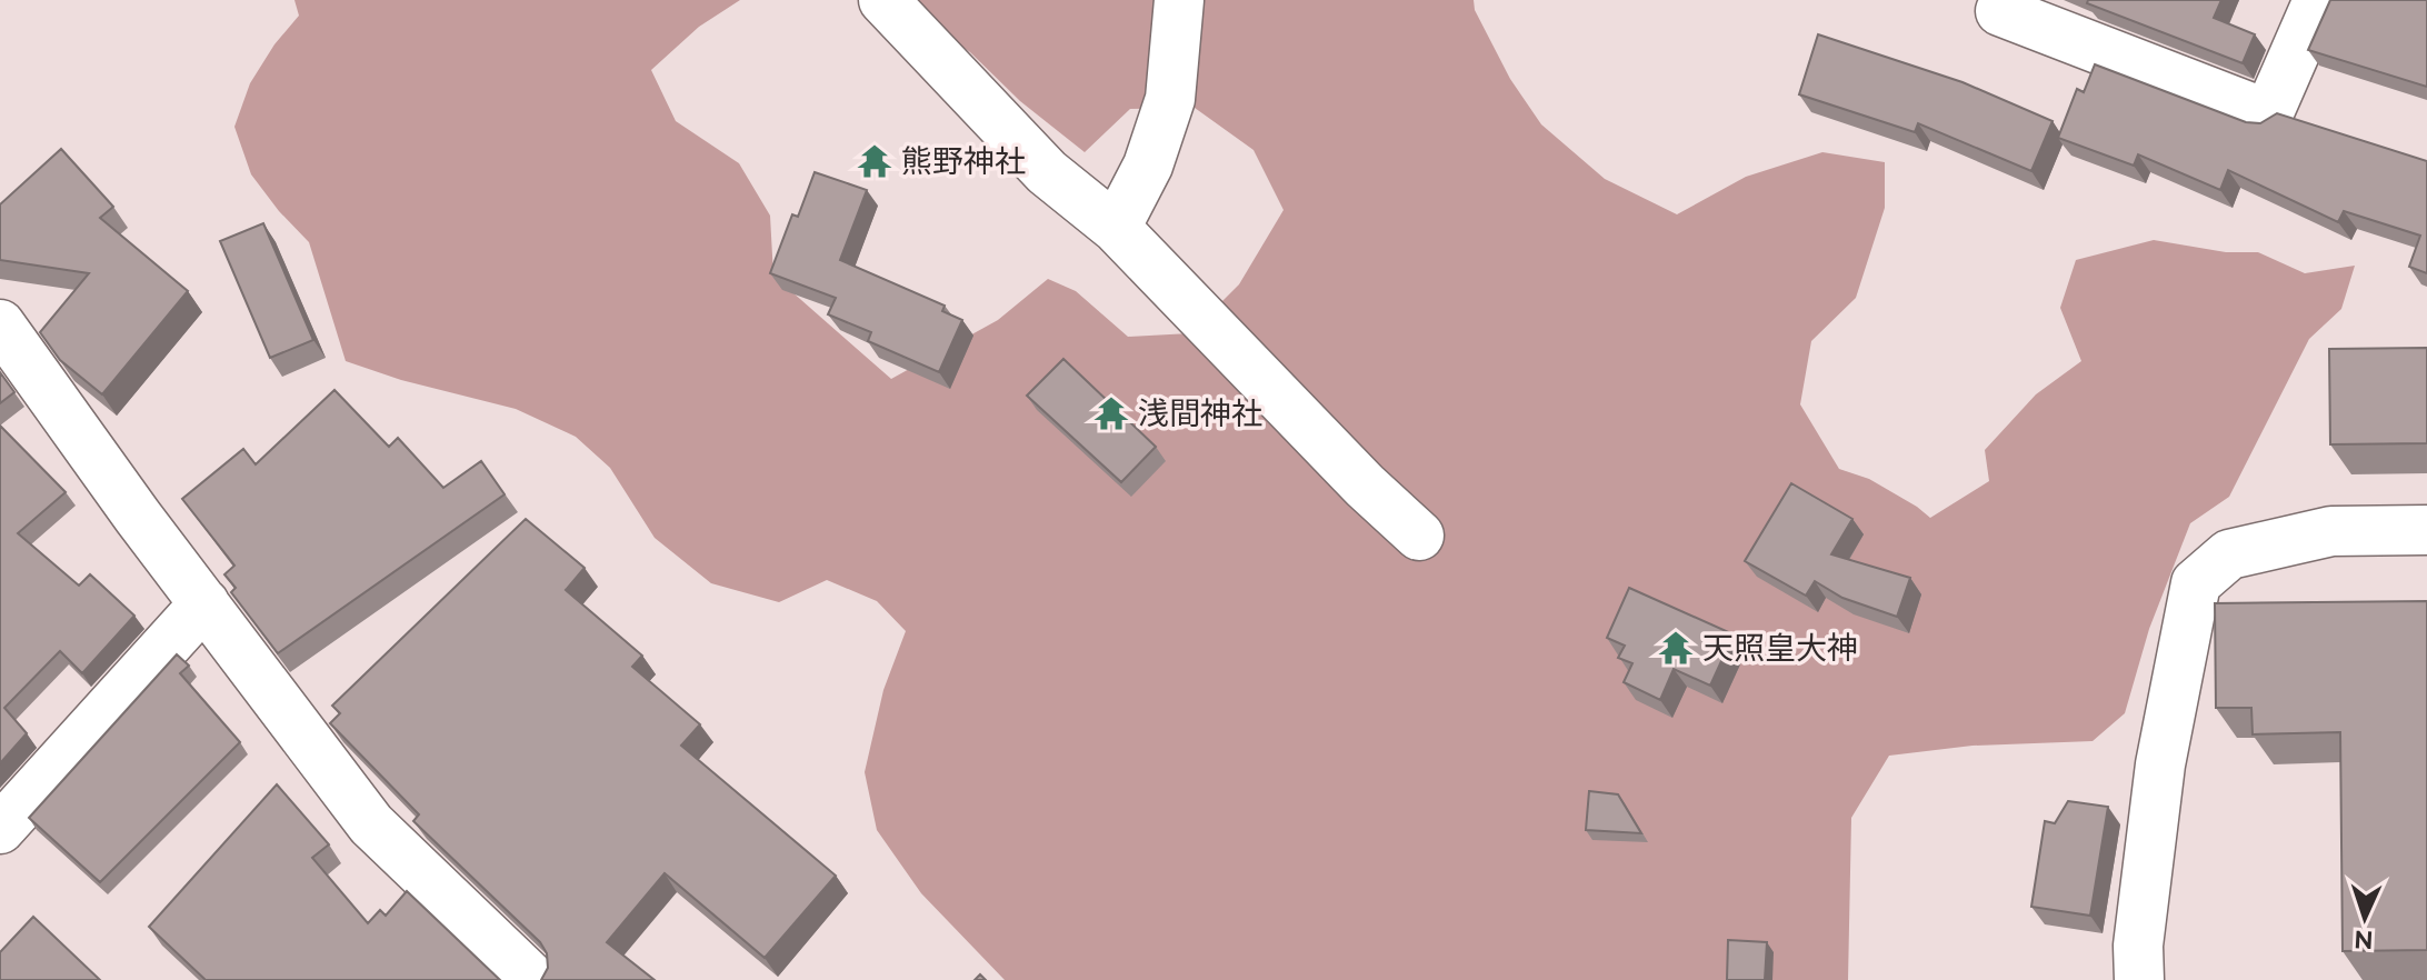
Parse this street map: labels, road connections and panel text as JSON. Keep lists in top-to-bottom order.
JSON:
{
  "places": {
    "temple": ["熊野神社", "浅間神社", "天照皇大神"]
  },
  "north": "bottom"
}
